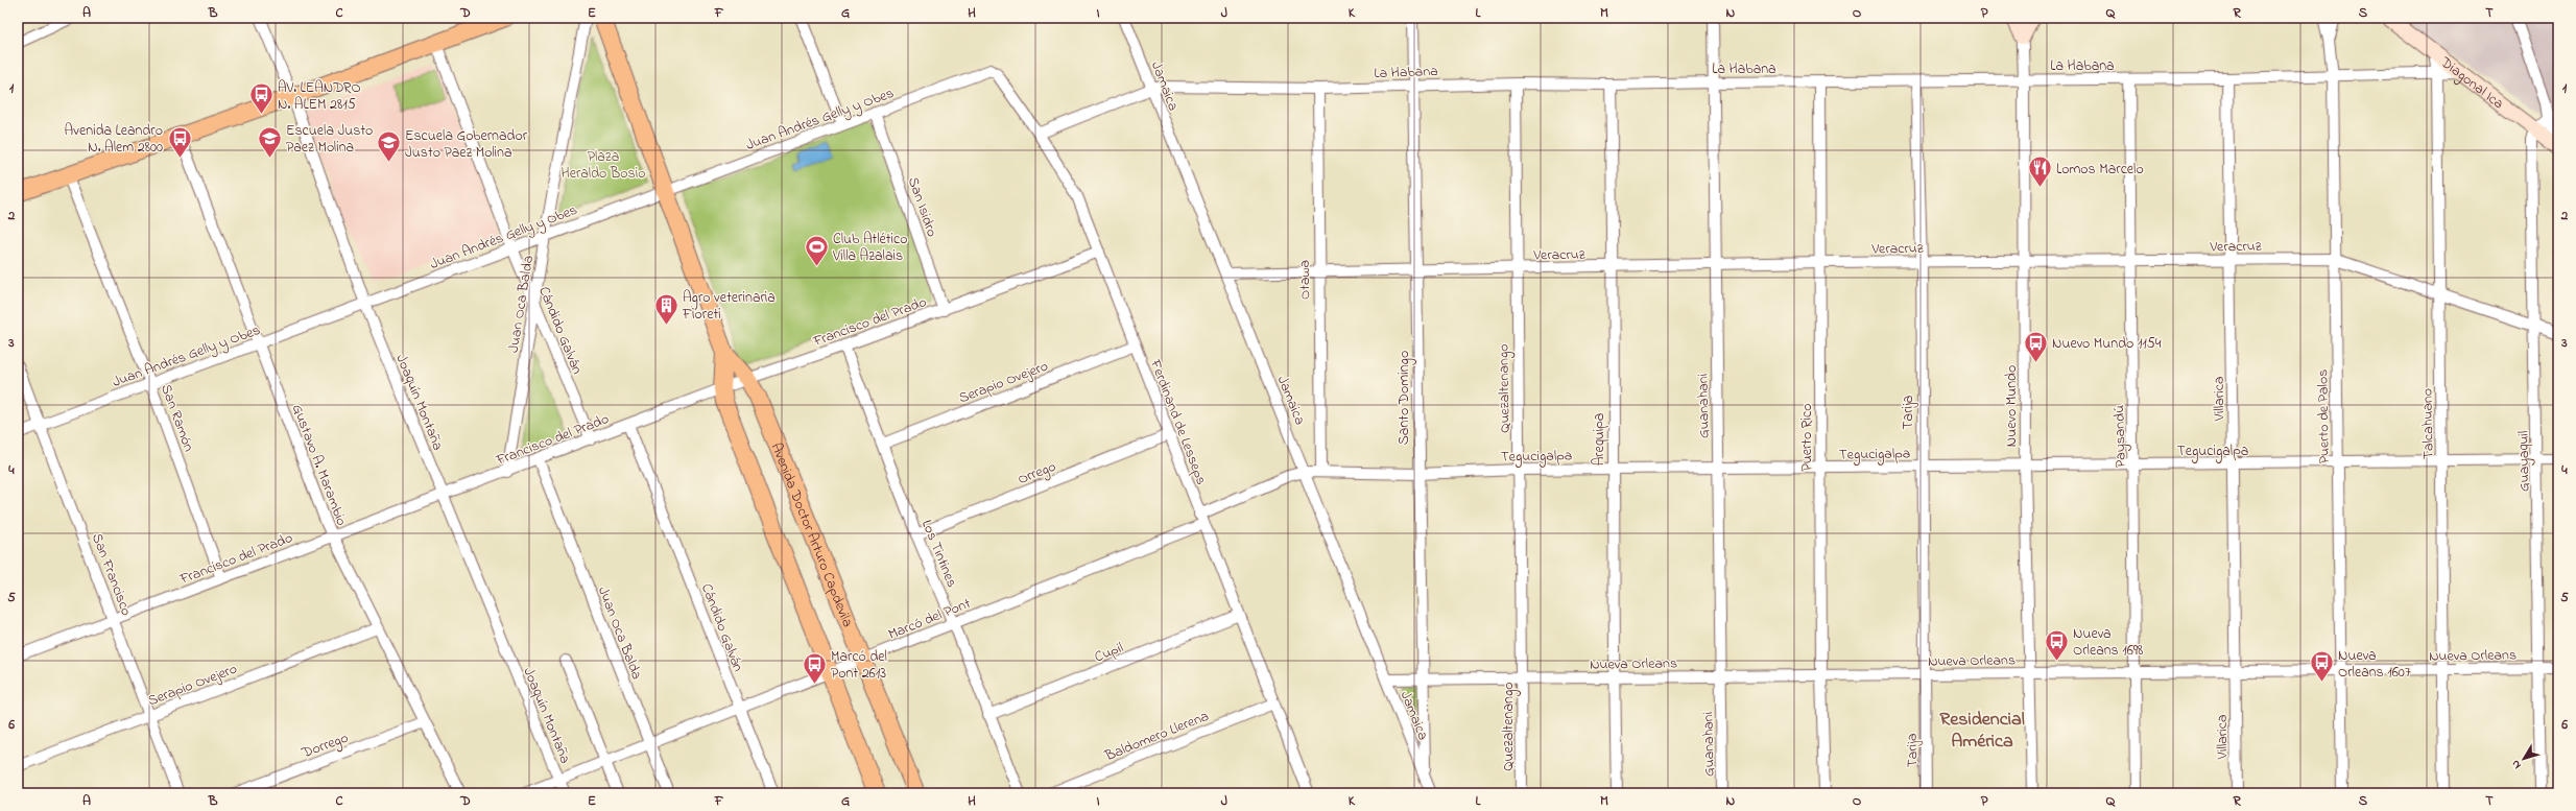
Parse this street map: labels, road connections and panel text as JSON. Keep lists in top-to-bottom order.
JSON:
{
  "streets": {
    "main road": ["Diagonal Ica", "Avenida Doctor Arturo Capdevila"],
    "street": [
      "La Habana",
      "Jamaica",
      "Juan Andrés Gelly y Obes",
      "San Isidro",
      "Veracruz",
      "Otawa",
      "Juan Oca Balda",
      "Francisco del Prado",
      "Cándido Galván",
      "Serapio Ovejero",
      "Quezaltenango",
      "Santo Domingo",
      "Villarica",
      "Joaquín Montaña",
      "Guanahani",
      "Nuevo Mundo",
      "Tarija",
      "Puerto de Palos",
      "San Ramón",
      "Ferdinand de Lesseps",
      "Talcahuano",
      "Paysandú",
      "Puerto Rico",
      "Arequipa",
      "Tegucigalpa",
      "Guayaquil",
      "Gustavo A. Marambio",
      "Orrego",
      "Los Tintines",
      "San Francisco",
      "Marcó del Pont",
      "Cupil",
      "Nueva Orleans",
      "Baldomero Llerena",
      "Dorrego"
    ]
  },
  "crossings": [
    ["La Habana", "Diagonal Ica"],
    ["La Habana", "Jamaica"],
    ["La Habana", "Otawa"],
    ["La Habana", "Quezaltenango"],
    ["La Habana", "Santo Domingo"],
    ["La Habana", "Villarica"],
    ["La Habana", "Guanahani"],
    ["La Habana", "Nuevo Mundo"],
    ["La Habana", "Tarija"],
    ["La Habana", "Puerto de Palos"],
    ["La Habana", "Ferdinand de Lesseps"],
    ["La Habana", "Talcahuano"],
    ["La Habana", "Paysandú"],
    ["La Habana", "Puerto Rico"],
    ["La Habana", "Arequipa"],
    ["Diagonal Ica", "Talcahuano"],
    ["Diagonal Ica", "Guayaquil"],
    ["Jamaica", "Veracruz"],
    ["Jamaica", "Santo Domingo"],
    ["Jamaica", "Tegucigalpa"],
    ["Jamaica", "Nueva Orleans"],
    ["Juan Andrés Gelly y Obes", "San Isidro"],
    ["Juan Andrés Gelly y Obes", "Juan Oca Balda"],
    ["Juan Andrés Gelly y Obes", "Cándido Galván"],
    ["Juan Andrés Gelly y Obes", "Joaquín Montaña"],
    ["Juan Andrés Gelly y Obes", "San Ramón"],
    ["Juan Andrés Gelly y Obes", "Ferdinand de Lesseps"],
    ["Juan Andrés Gelly y Obes", "Gustavo A. Marambio"],
    ["Juan Andrés Gelly y Obes", "Avenida Doctor Arturo Capdevila"],
    ["Juan Andrés Gelly y Obes", "San Francisco"],
    ["San Isidro", "Francisco del Prado"],
    ["Veracruz", "Otawa"],
    ["Veracruz", "Quezaltenango"],
    ["Veracruz", "Santo Domingo"],
    ["Veracruz", "Villarica"],
    ["Veracruz", "Guanahani"],
    ["Veracruz", "Nuevo Mundo"],
    ["Veracruz", "Tarija"],
    ["Veracruz", "Puerto de Palos"],
    ["Veracruz", "Talcahuano"],
    ["Veracruz", "Paysandú"],
    ["Veracruz", "Puerto Rico"],
    ["Veracruz", "Arequipa"],
    ["Veracruz", "Guayaquil"],
    ["Otawa", "Tegucigalpa"],
    ["Juan Oca Balda", "Francisco del Prado"],
    ["Juan Oca Balda", "Cándido Galván"],
    ["Juan Oca Balda", "Marcó del Pont"],
    ["Francisco del Prado", "Cándido Galván"],
    ["Francisco del Prado", "Joaquín Montaña"],
    ["Francisco del Prado", "San Ramón"],
    ["Francisco del Prado", "Ferdinand de Lesseps"],
    ["Francisco del Prado", "Gustavo A. Marambio"],
    ["Francisco del Prado", "Avenida Doctor Arturo Capdevila"],
    ["Francisco del Prado", "Los Tintines"],
    ["Francisco del Prado", "San Francisco"],
    ["Cándido Galván", "Marcó del Pont"],
    ["Serapio Ovejero", "Ferdinand de Lesseps"],
    ["Serapio Ovejero", "Gustavo A. Marambio"],
    ["Serapio Ovejero", "Los Tintines"],
    ["Serapio Ovejero", "San Francisco"],
    ["Quezaltenango", "Tegucigalpa"],
    ["Quezaltenango", "Nueva Orleans"],
    ["Santo Domingo", "Tegucigalpa"],
    ["Santo Domingo", "Nueva Orleans"],
    ["Villarica", "Tegucigalpa"],
    ["Villarica", "Nueva Orleans"],
    ["Joaquín Montaña", "Marcó del Pont"],
    ["Guanahani", "Tegucigalpa"],
    ["Guanahani", "Nueva Orleans"],
    ["Nuevo Mundo", "Tegucigalpa"],
    ["Nuevo Mundo", "Nueva Orleans"],
    ["Tarija", "Tegucigalpa"],
    ["Tarija", "Nueva Orleans"],
    ["Puerto de Palos", "Tegucigalpa"],
    ["Puerto de Palos", "Nueva Orleans"],
    ["Ferdinand de Lesseps", "Tegucigalpa"],
    ["Ferdinand de Lesseps", "Orrego"],
    ["Ferdinand de Lesseps", "Marcó del Pont"],
    ["Ferdinand de Lesseps", "Cupil"],
    ["Ferdinand de Lesseps", "Baldomero Llerena"],
    ["Talcahuano", "Tegucigalpa"],
    ["Talcahuano", "Nueva Orleans"],
    ["Paysandú", "Tegucigalpa"],
    ["Paysandú", "Nueva Orleans"],
    ["Puerto Rico", "Tegucigalpa"],
    ["Puerto Rico", "Nueva Orleans"],
    ["Arequipa", "Tegucigalpa"],
    ["Arequipa", "Nueva Orleans"],
    ["Tegucigalpa", "Guayaquil"],
    ["Tegucigalpa", "Marcó del Pont"],
    ["Guayaquil", "Nueva Orleans"],
    ["Gustavo A. Marambio", "Dorrego"],
    ["Orrego", "Los Tintines"],
    ["Avenida Doctor Arturo Capdevila", "Marcó del Pont"],
    ["Los Tintines", "Marcó del Pont"],
    ["Los Tintines", "Cupil"]
  ],
  "districts": ["Residencial América"],
  "parks": ["Plaza Heraldo Bosio"],
  "places": {
    "bus stop": [
      "AV. LEANDRO N. ALEM 2815",
      "Avenida Leandro N. Alem 2800",
      "Nuevo Mundo 1154",
      "Nueva Orleans 1698",
      "Nueva Orleans 1607",
      "Marcó del Pont 2613"
    ],
    "school or university": ["Escuela Justo Paez Molina", "Escuela Gobernador Justo Paez Molina"],
    "restaurant": ["Lomos Marcelo"],
    "sports": ["Club Atlético Villa Azalais"],
    "building": ["Agro veterinaria Fioreti"]
  },
  "north": "bottom left",
  "grid": {
    "columns": [
      "A",
      "B",
      "C",
      "D",
      "E",
      "F",
      "G",
      "H",
      "I",
      "J",
      "K",
      "L",
      "M",
      "N",
      "O",
      "P",
      "Q",
      "R",
      "S",
      "T"
    ],
    "rows": [
      "1",
      "2",
      "3",
      "4",
      "5",
      "6"
    ]
  }
}
